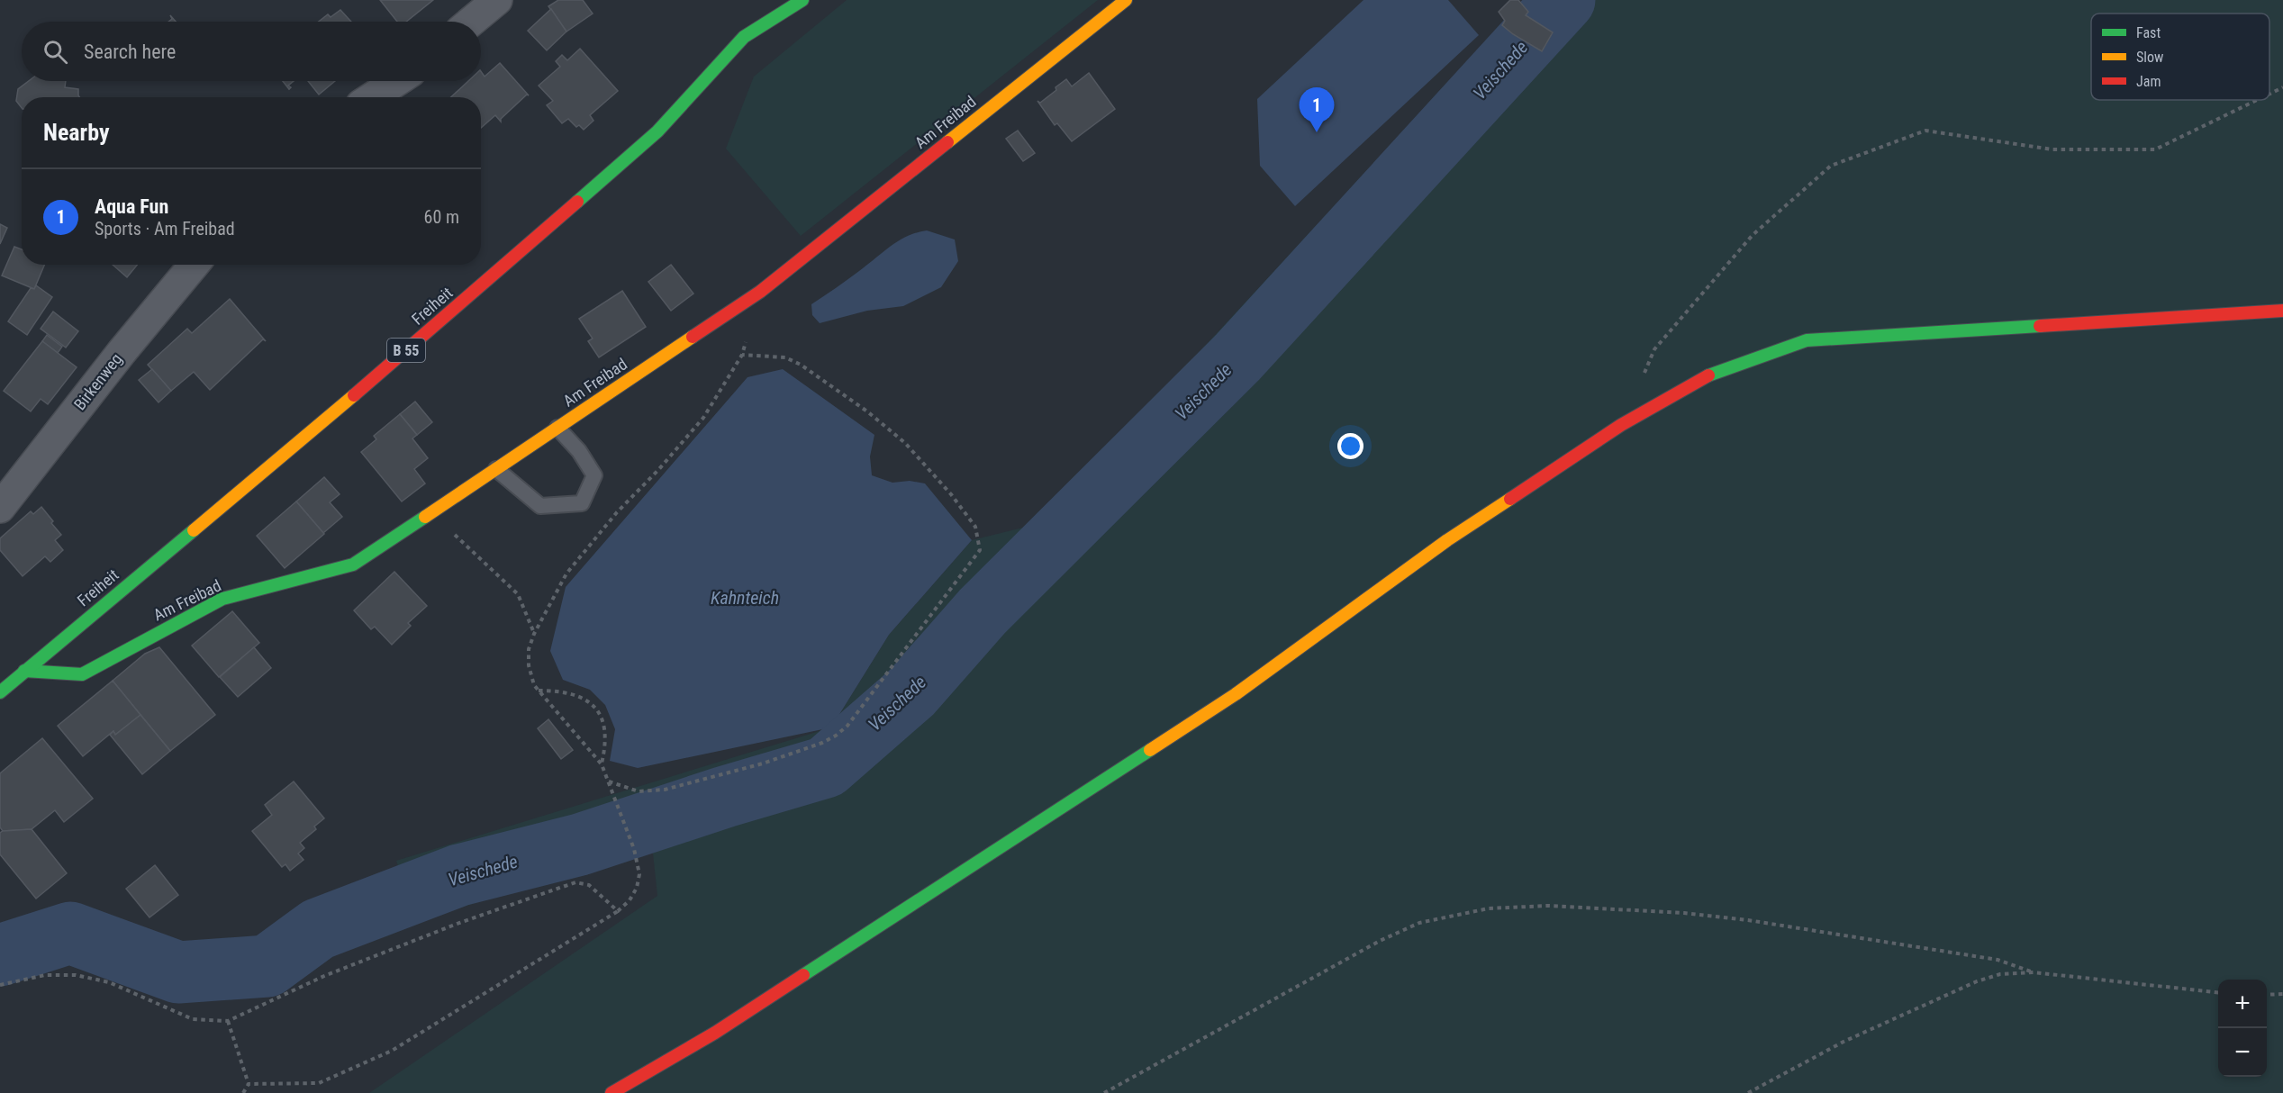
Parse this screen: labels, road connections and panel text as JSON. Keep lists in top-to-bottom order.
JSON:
{
  "streets": {
    "main road": ["Am Freibad", "Freiheit", "B 55"],
    "street": ["Birkenweg"]
  },
  "crossings": [
    ["Am Freibad", "Freiheit"]
  ],
  "water": ["Veischede", "Kahnteich"],
  "legend": ["Fast", "Slow", "Jam"],
  "page": {
    "search": "Search here",
    "pins": "1",
    "heading": "Nearby",
    "list": [
      {
        "mark": "1",
        "name": "Aqua Fun",
        "note": "Sports · Am Freibad",
        "value": "60 m"
      }
    ],
    "map_buttons": ["+", "−"]
  }
}
